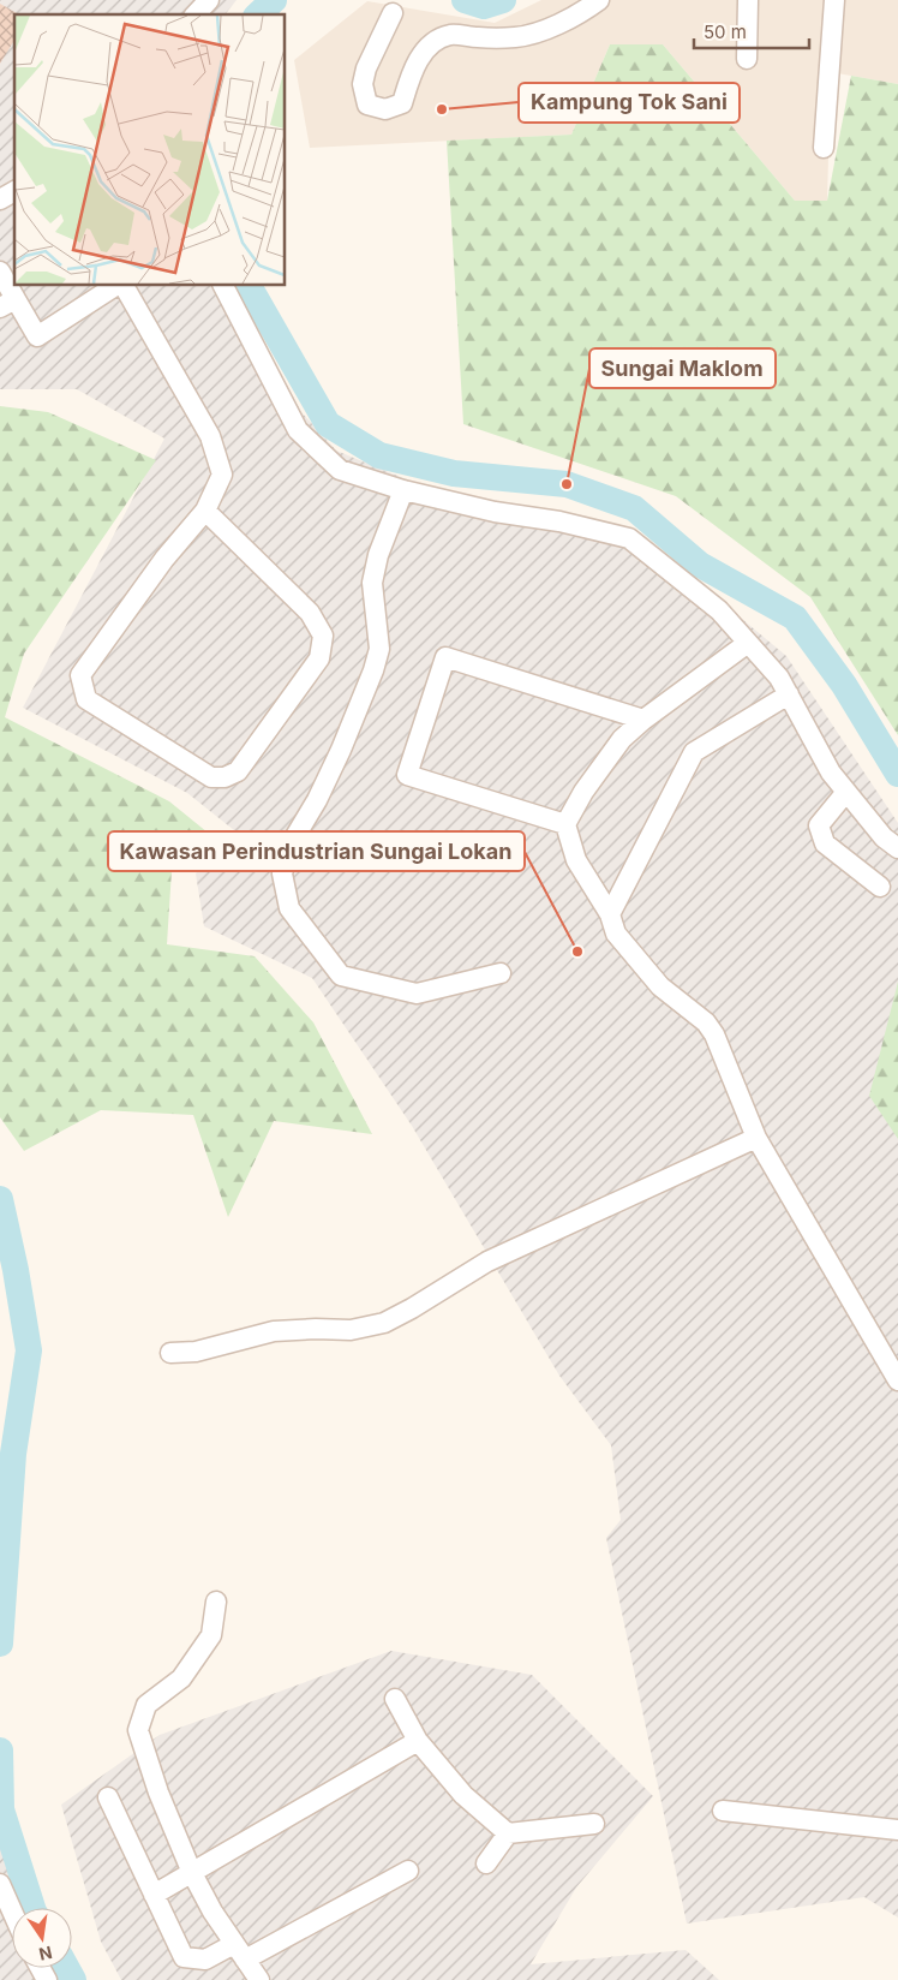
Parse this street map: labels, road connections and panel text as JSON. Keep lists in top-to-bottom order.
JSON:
{
  "places": ["Kampung Tok Sani", "Sungai Maklom", "Kawasan Perindustrian Sungai Lokan"],
  "scale_bar": "50 m",
  "north": "bottom"
}
